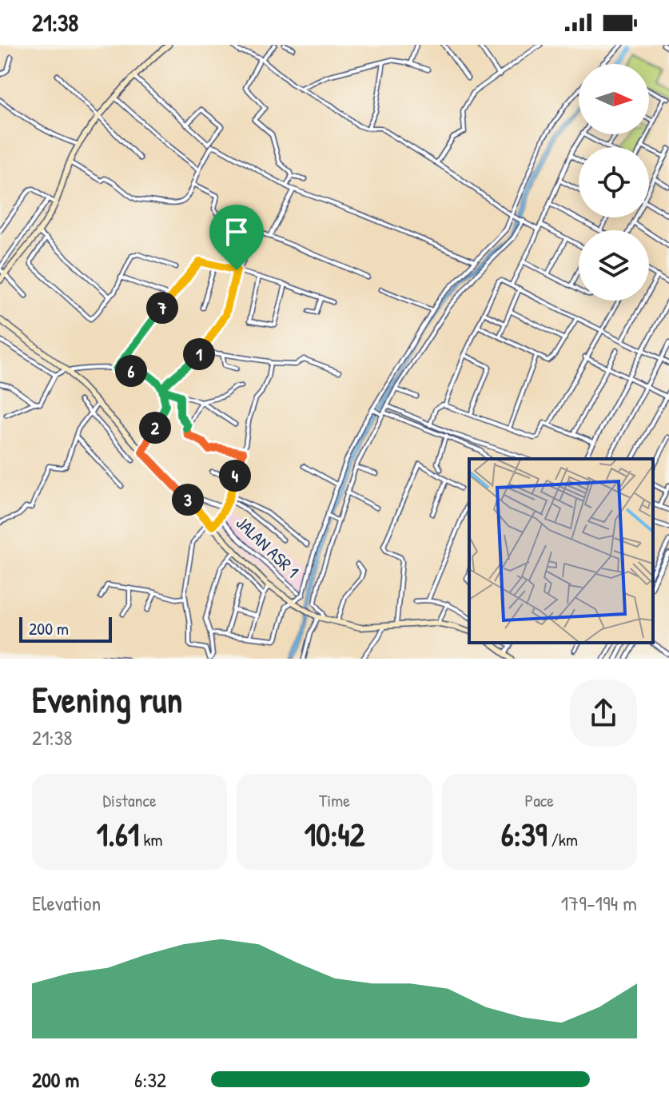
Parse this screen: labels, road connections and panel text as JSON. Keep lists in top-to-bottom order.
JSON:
{
  "streets": {
    "street": ["JALAN ASR 1"]
  },
  "scale_bar": "200 m",
  "north": "right",
  "page": {
    "status": "21:38",
    "pins": [
      "7",
      "1",
      "6",
      "2",
      "4",
      "3"
    ],
    "scale": "200 m",
    "heading": ["Evening run", "21:38"],
    "stats": [
      ["Distance", "1.61 km"],
      ["Time", "10:42"],
      ["Pace", "6:39 /km"]
    ],
    "chart": ["Elevation", "179–194 m"],
    "list": [
      {
        "name": "200 m",
        "note": "6:32"
      }
    ]
  }
}
